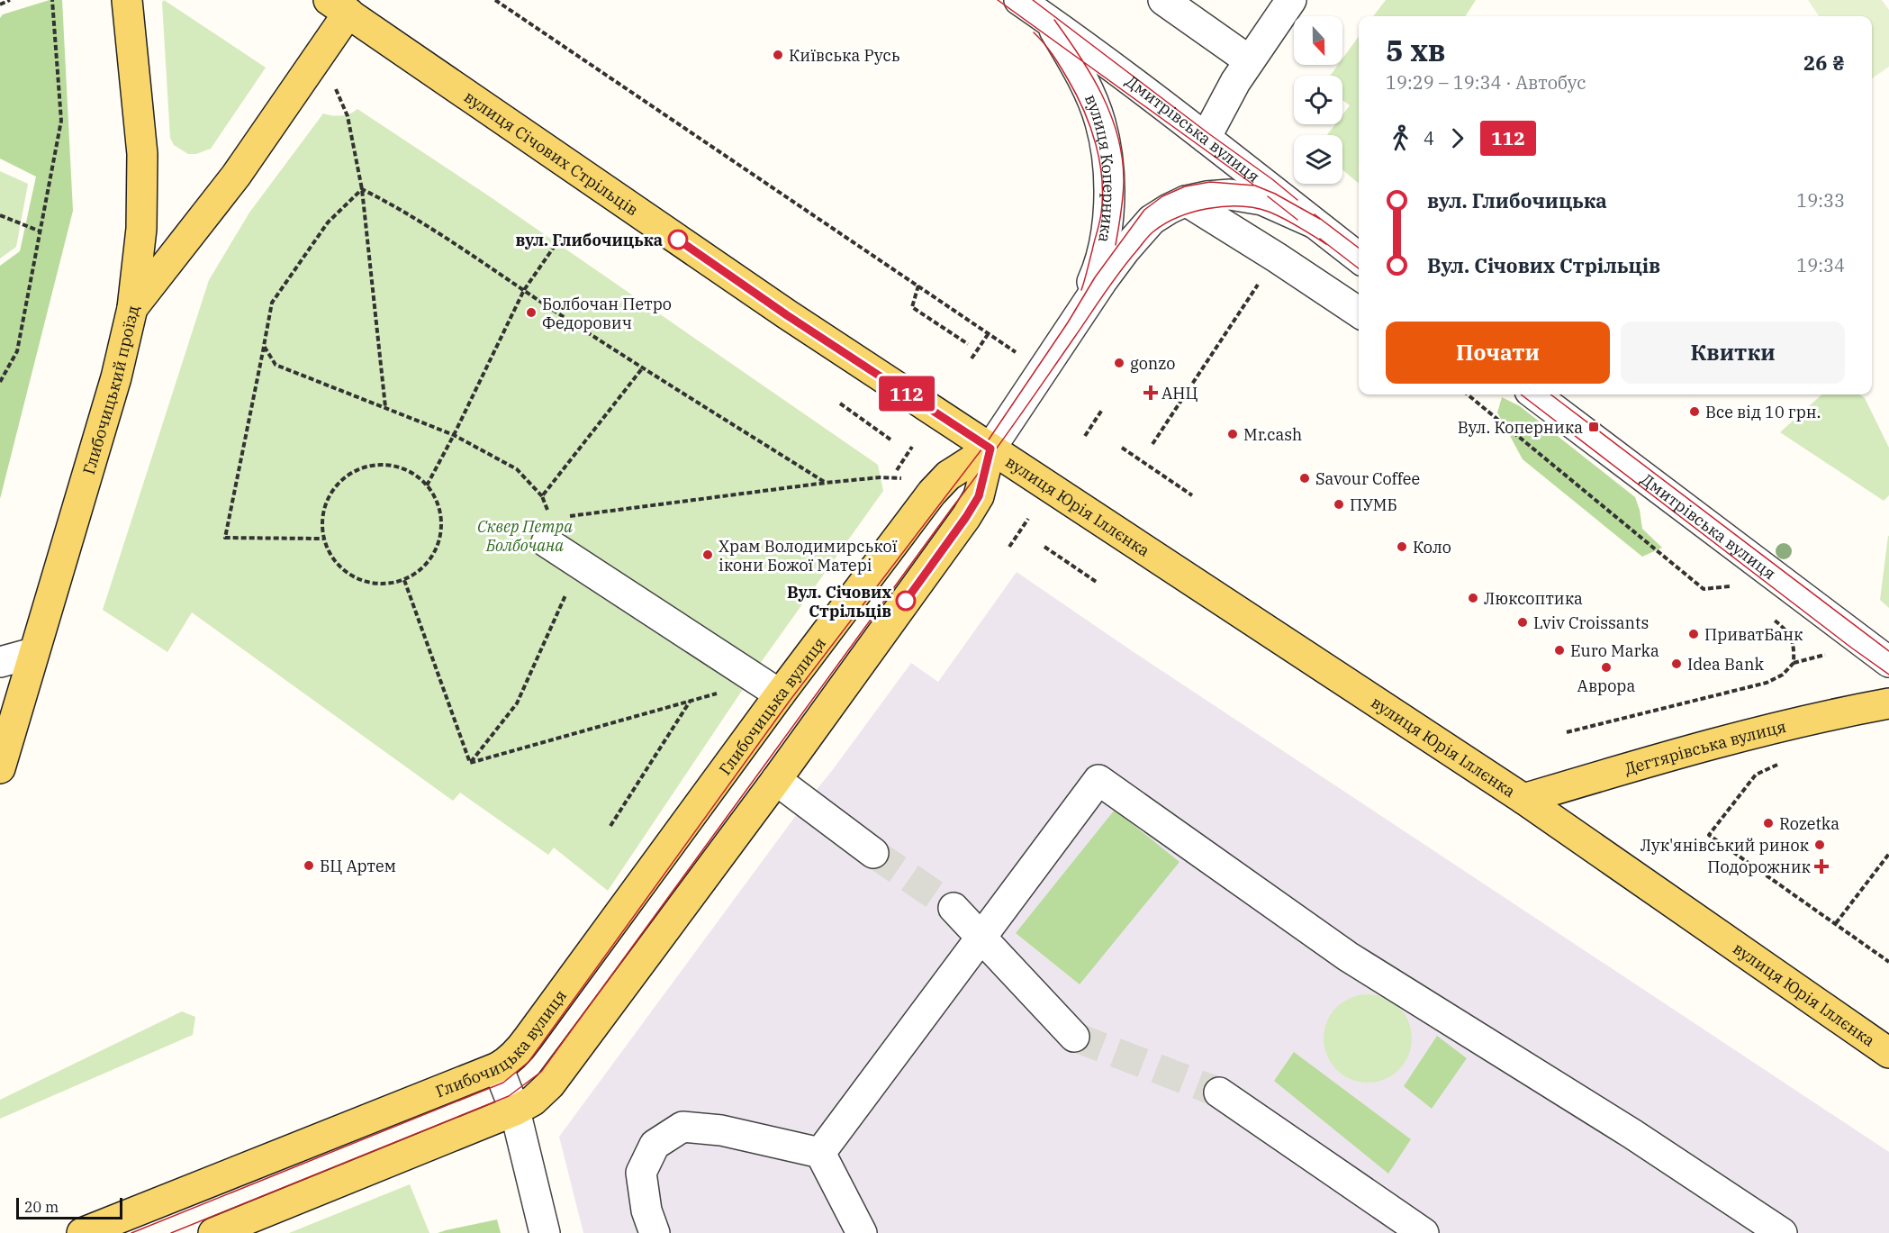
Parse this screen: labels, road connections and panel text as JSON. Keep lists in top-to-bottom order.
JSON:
{
  "streets": {
    "main road": [
      "вулиця Січових Стрільців",
      "Глибочицький проїзд",
      "вулиця Юрія Іллєнка",
      "Глибочицька вулиця",
      "Дегтярівська вулиця"
    ],
    "street": ["Дмитрівська вулиця", "вулиця Коперника"]
  },
  "crossings": [
    ["Дмитрівська вулиця", "вулиця Коперника"],
    ["вулиця Січових Стрільців", "вулиця Коперника"],
    ["вулиця Січових Стрільців", "вулиця Юрія Іллєнка"],
    ["вулиця Січових Стрільців", "Глибочицька вулиця"],
    ["вулиця Коперника", "вулиця Юрія Іллєнка"],
    ["вулиця Коперника", "Глибочицька вулиця"],
    ["вулиця Юрія Іллєнка", "Глибочицька вулиця"],
    ["вулиця Юрія Іллєнка", "Дегтярівська вулиця"]
  ],
  "parks": ["Сквер Петра Болбочана"],
  "places": {
    "other": [
      "Київська Русь",
      "вул. Глибочицька",
      "Болбочан Петро Федорович",
      "gonzo",
      "Все від 10 грн.",
      "Mr.cash",
      "Savour Coffee",
      "ПУМБ",
      "Коло",
      "Храм Володимирської ікони Божої Матері",
      "Люксоптика",
      "Вул. Січових Стрільців",
      "Lviv Croissants",
      "ПриватБанк",
      "Euro Marka",
      "Idea Bank",
      "Аврора",
      "Rozetka",
      "Лук'янівський ринок",
      "БЦ Артем"
    ],
    "health": ["АНЦ", "Подорожник"],
    "transit": ["Вул. Коперника"]
  },
  "lines": ["bus line 112"],
  "scale_bar": "20 m",
  "north": "bottom",
  "page": {
    "on_map": "112",
    "heading": ["5 хв", "19:29 – 19:34 · Автобус", "26 ₴"],
    "legs": ["4", "112"],
    "list": [
      {
        "name": "вул. Глибочицька",
        "value": "19:33"
      },
      {
        "name": "Вул. Січових Стрільців",
        "value": "19:34"
      }
    ],
    "buttons": ["Почати", "Квитки"],
    "scale": "20 m"
  }
}
